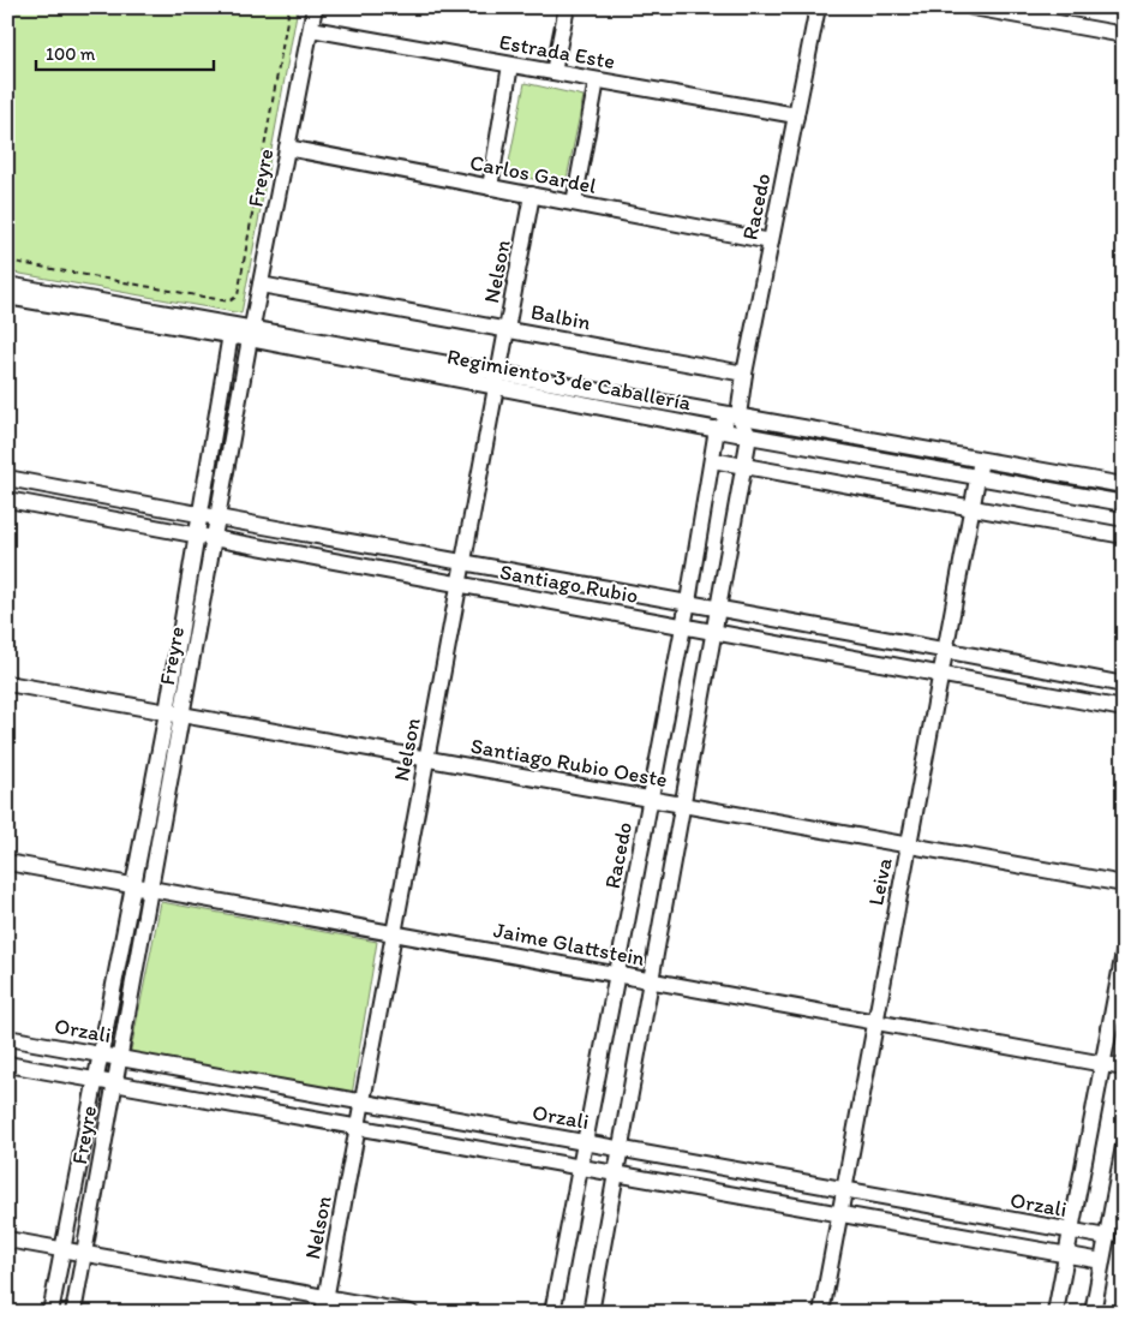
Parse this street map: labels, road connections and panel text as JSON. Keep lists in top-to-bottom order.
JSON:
{
  "streets": {
    "street": [
      "Estrada Este",
      "Carlos Gardel",
      "Freyre",
      "Racedo",
      "Nelson",
      "Balbin",
      "Regimiento 3 de Caballería",
      "Santiago Rubio",
      "Santiago Rubio Oeste",
      "Leiva",
      "Jaime Glattstein",
      "Orzali"
    ]
  },
  "crossings": [
    ["Estrada Este", "Freyre"],
    ["Estrada Este", "Racedo"],
    ["Carlos Gardel", "Freyre"],
    ["Carlos Gardel", "Racedo"],
    ["Carlos Gardel", "Nelson"],
    ["Freyre", "Balbin"],
    ["Freyre", "Regimiento 3 de Caballería"],
    ["Freyre", "Santiago Rubio"],
    ["Freyre", "Santiago Rubio Oeste"],
    ["Freyre", "Jaime Glattstein"],
    ["Freyre", "Orzali"],
    ["Racedo", "Balbin"],
    ["Racedo", "Regimiento 3 de Caballería"],
    ["Racedo", "Santiago Rubio"],
    ["Racedo", "Santiago Rubio Oeste"],
    ["Racedo", "Jaime Glattstein"],
    ["Racedo", "Orzali"],
    ["Nelson", "Balbin"],
    ["Nelson", "Regimiento 3 de Caballería"],
    ["Nelson", "Santiago Rubio"],
    ["Nelson", "Santiago Rubio Oeste"],
    ["Nelson", "Jaime Glattstein"],
    ["Nelson", "Orzali"],
    ["Regimiento 3 de Caballería", "Leiva"],
    ["Santiago Rubio", "Leiva"],
    ["Santiago Rubio Oeste", "Leiva"],
    ["Leiva", "Jaime Glattstein"],
    ["Leiva", "Orzali"]
  ],
  "scale_bar": "100 m"
}
